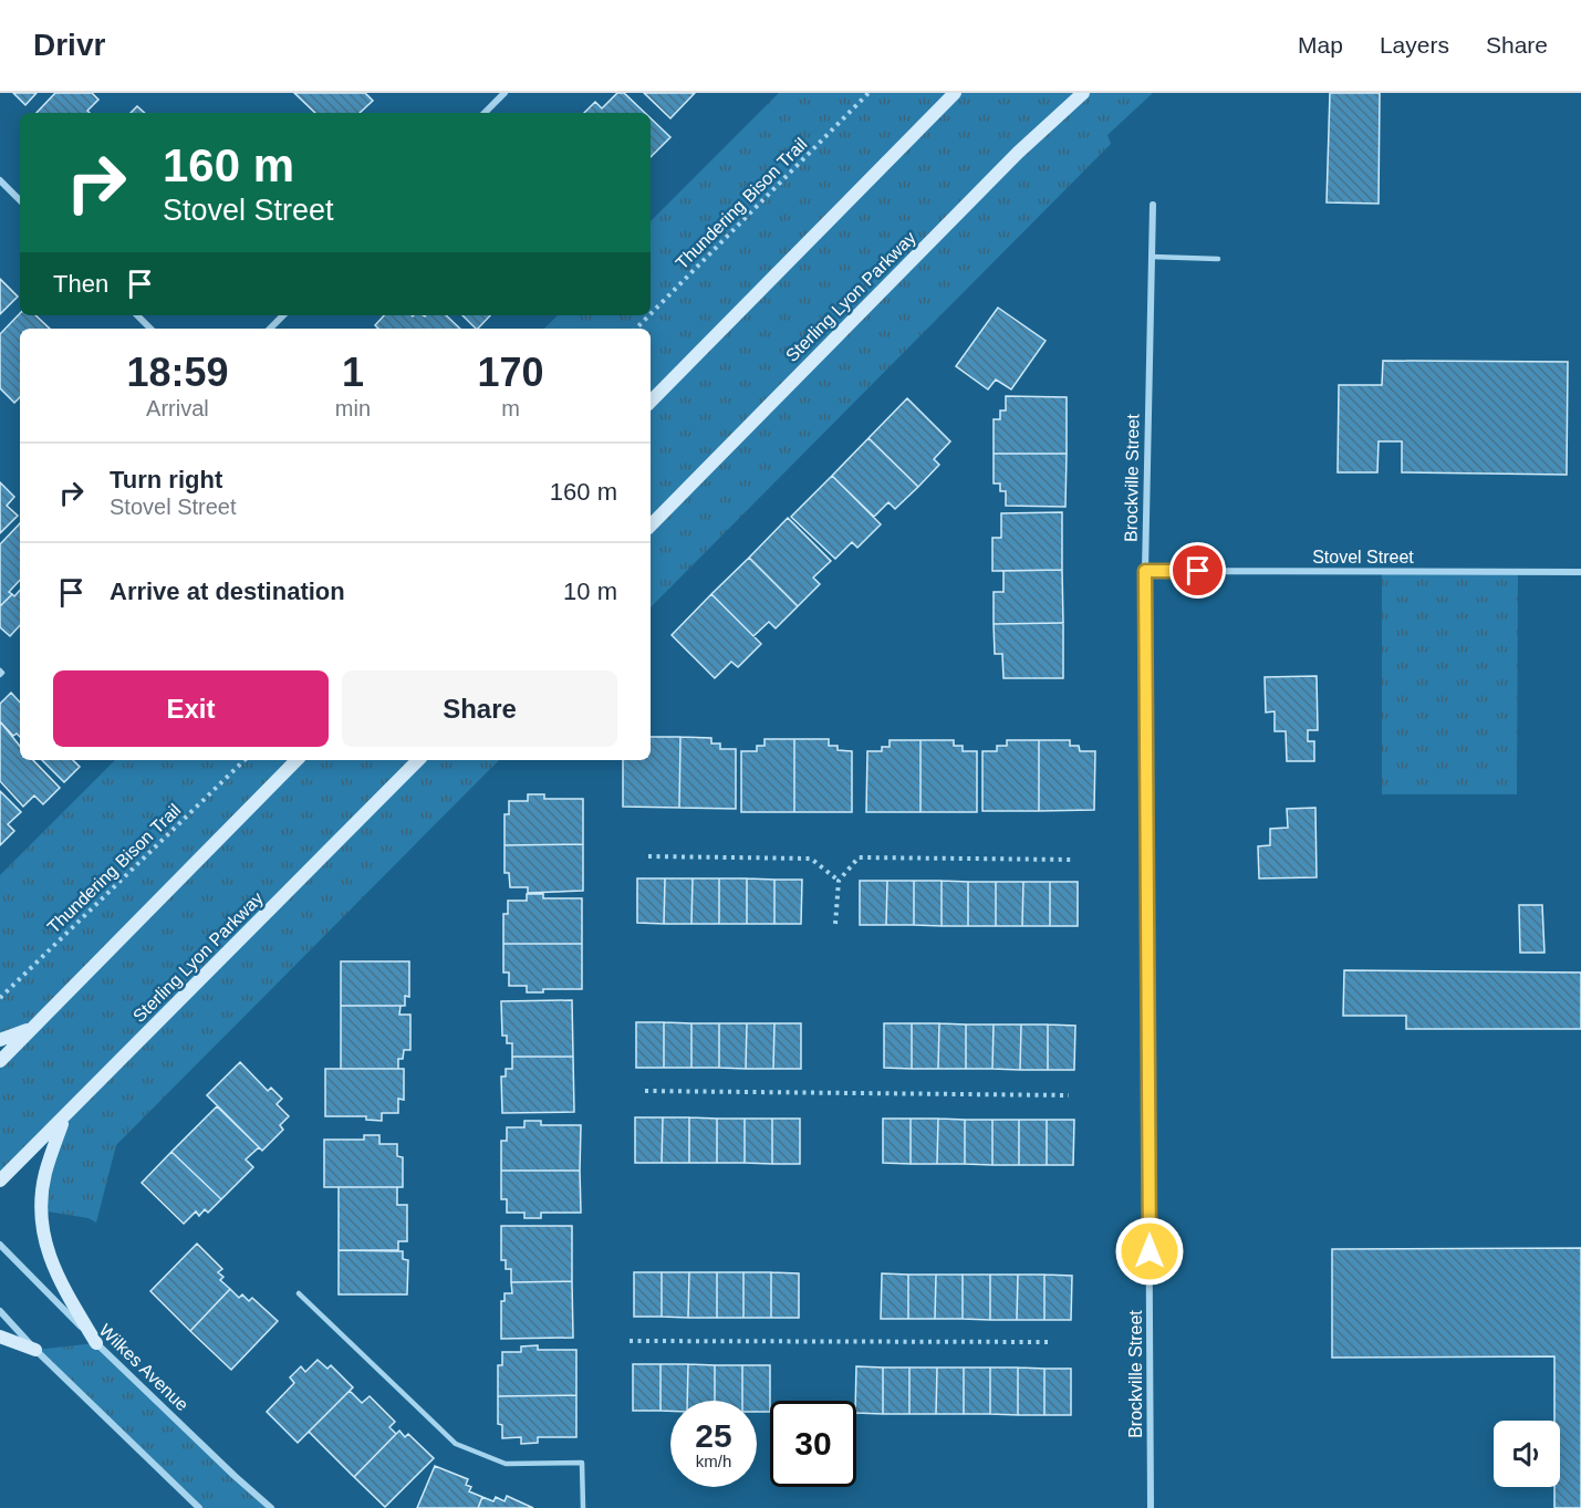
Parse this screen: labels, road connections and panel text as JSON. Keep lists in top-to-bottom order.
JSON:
{
  "streets": {
    "main road": ["Sterling Lyon Parkway"],
    "street": ["Brockville Street", "Stovel Street", "Wilkes Avenue"],
    "path": ["Thundering Bison Trail"]
  },
  "crossings": [
    ["Brockville Street", "Stovel Street"]
  ],
  "page": {
    "header": "Drivr",
    "nav": ["Map", "Layers", "Share"],
    "turn": ["160 m", "Stovel Street"],
    "then": "Then",
    "eta": [
      "18:59",
      "Arrival",
      "1",
      "min",
      "170",
      "m"
    ],
    "list": [
      {
        "name": "Turn right",
        "note": "Stovel Street",
        "value": "160 m"
      },
      {
        "name": "Arrive at destination",
        "value": "10 m"
      }
    ],
    "buttons": ["Exit", "Share"],
    "speed": "25 km/h",
    "limit": "30"
  }
}
